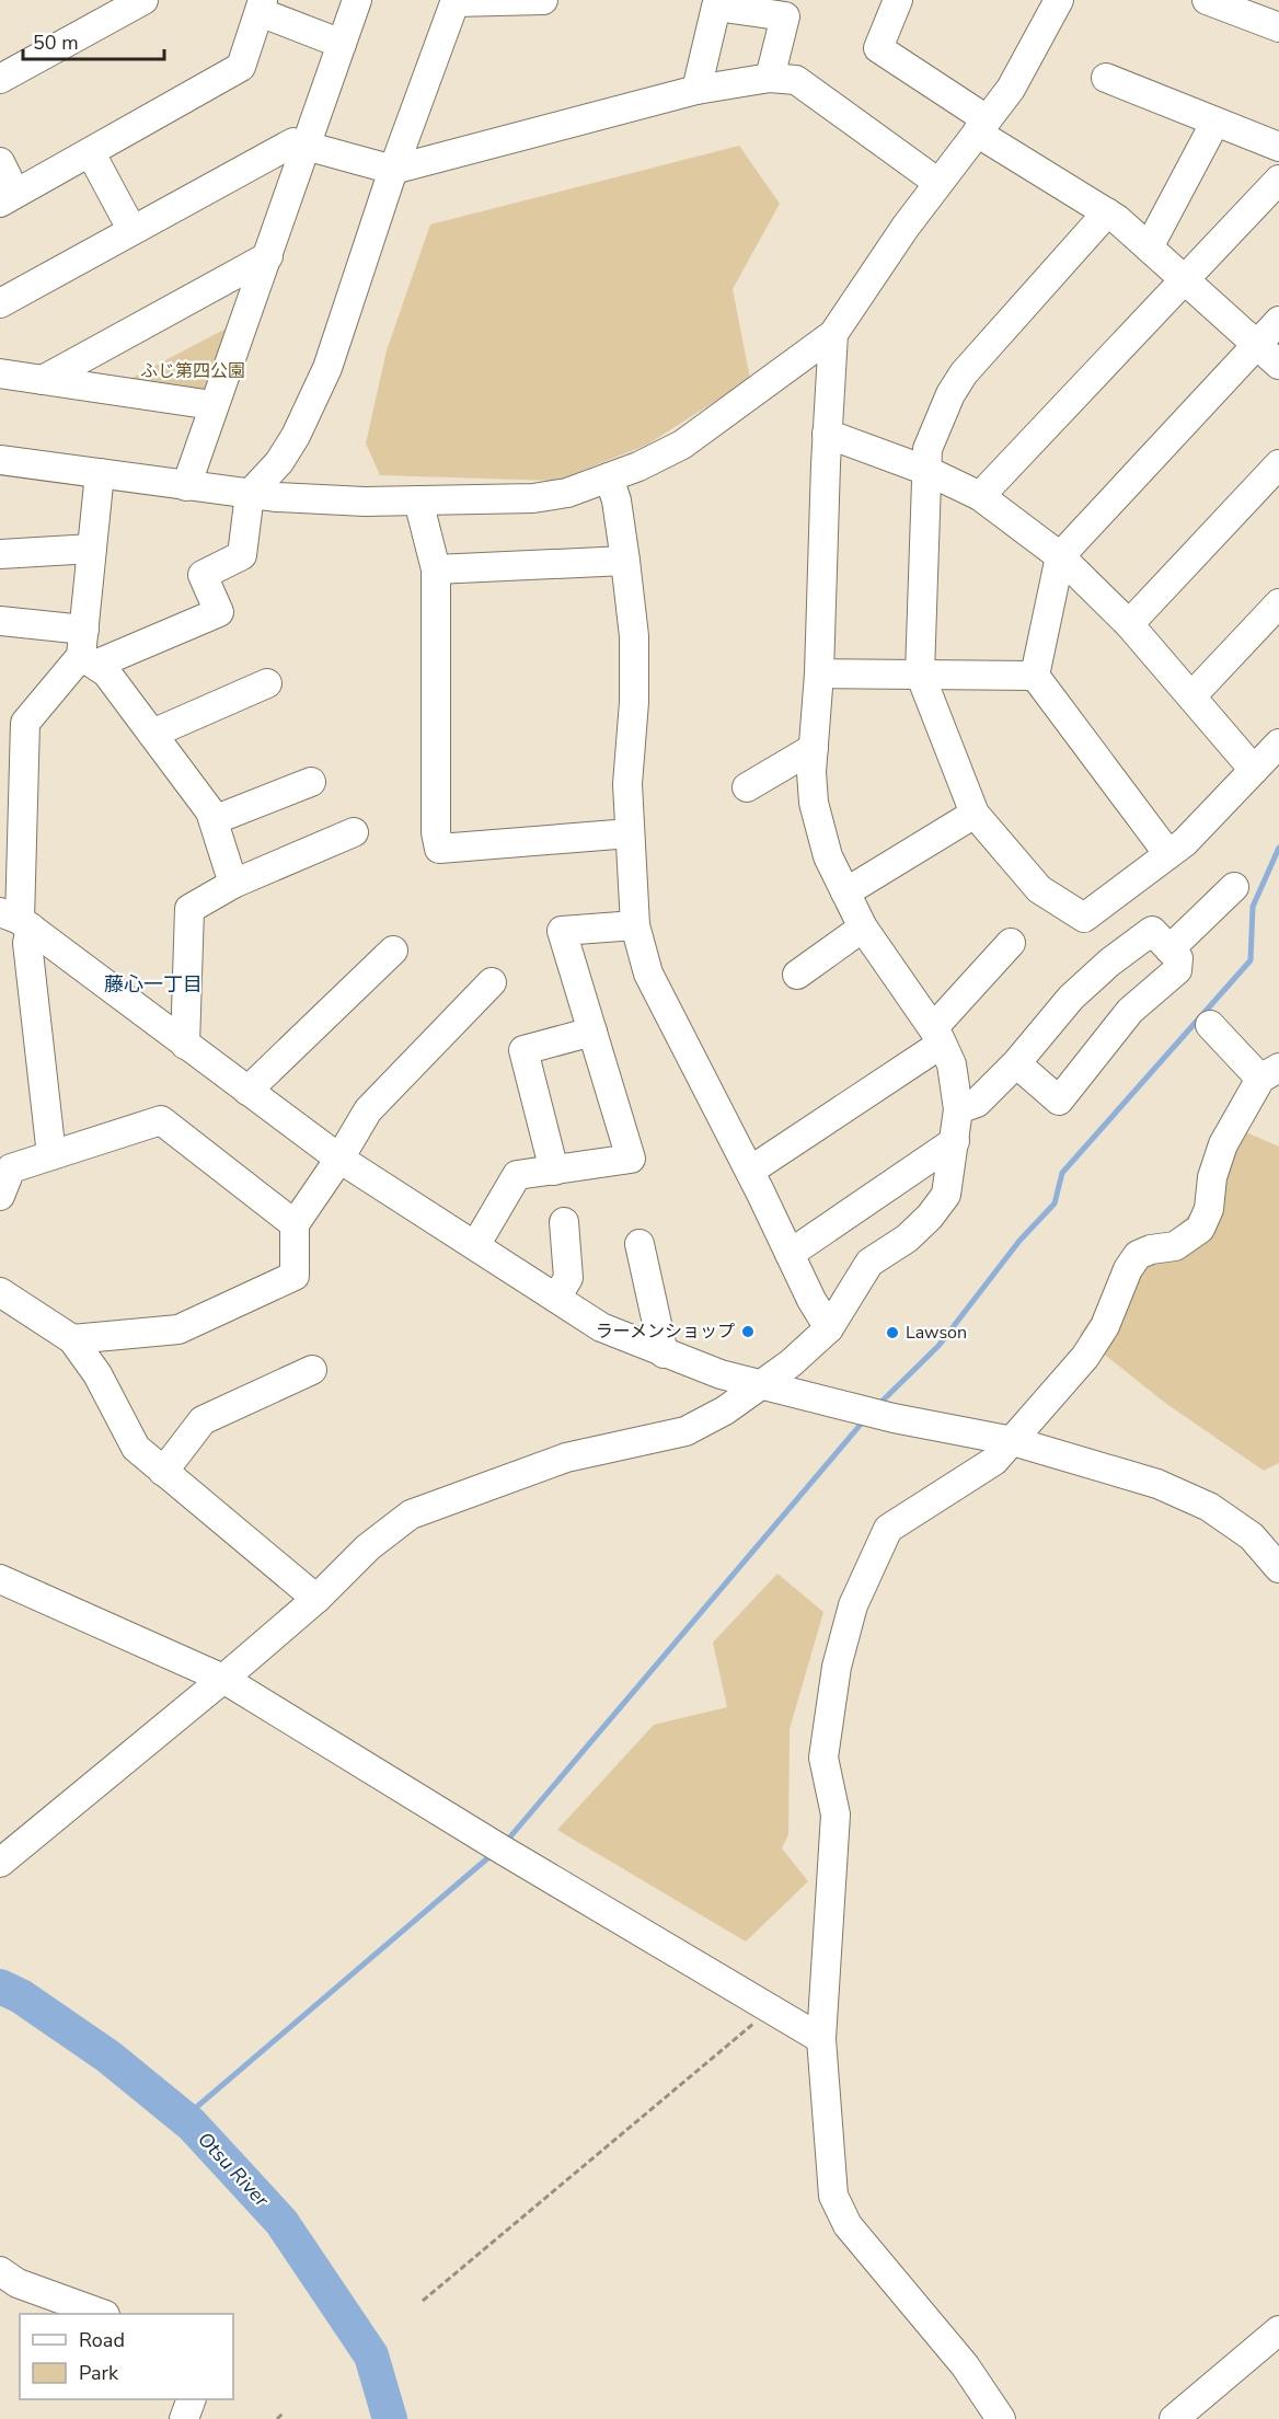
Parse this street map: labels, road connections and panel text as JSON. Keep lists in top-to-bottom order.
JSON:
{
  "districts": ["藤心一丁目"],
  "water": ["Otsu River"],
  "parks": ["ふじ第四公園"],
  "places": ["ラーメンショップ", "Lawson"],
  "legend": ["Road", "Park"],
  "scale_bar": "50 m"
}
